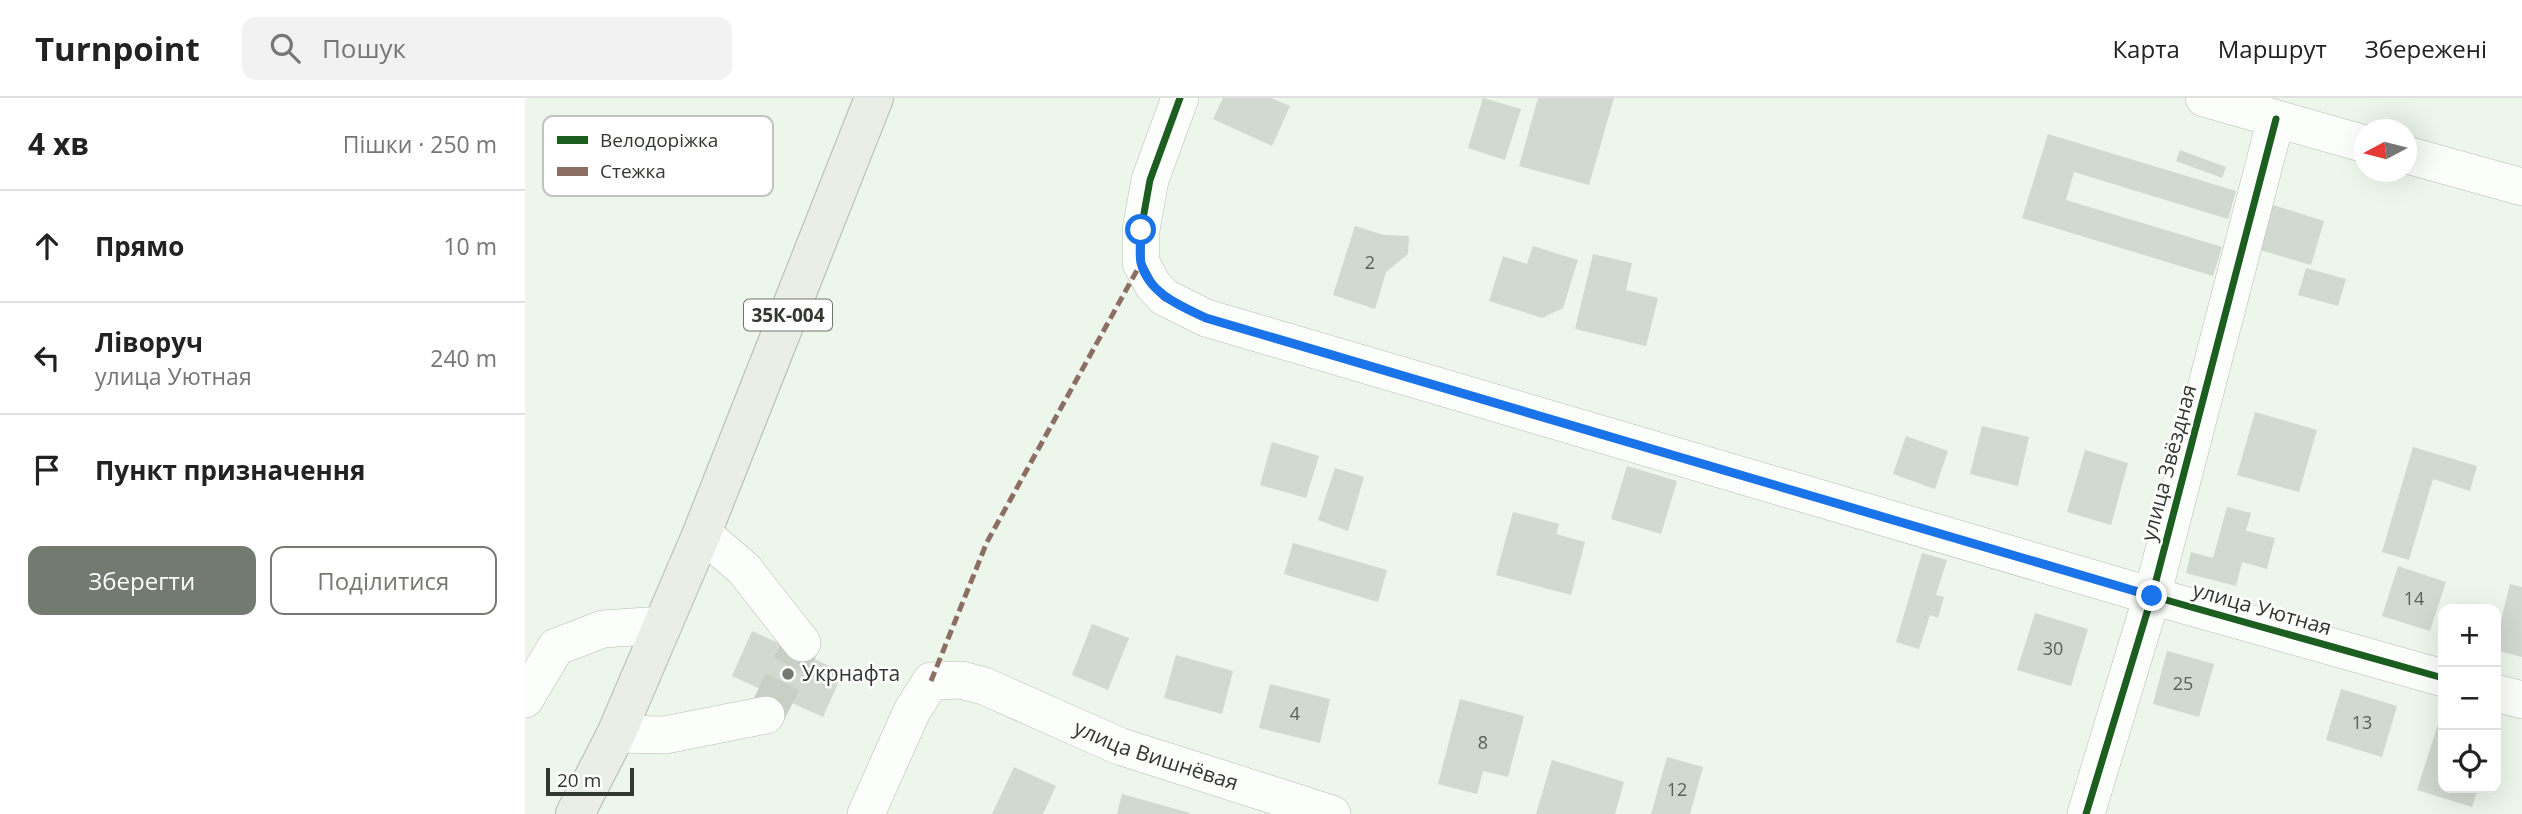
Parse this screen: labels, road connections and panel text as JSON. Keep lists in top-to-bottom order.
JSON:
{
  "streets": {
    "main road": ["35К-004"],
    "street": ["улица Звёздная", "улица Уютная", "улица Вишнёвая"]
  },
  "crossings": [
    ["улица Звёздная", "улица Уютная"]
  ],
  "places": ["Укрнафта"],
  "house_numbers": [
    "2",
    "14",
    "30",
    "25",
    "4",
    "13",
    "8",
    "12"
  ],
  "legend": ["Велодоріжка", "Стежка"],
  "scale_bar": "20 m",
  "north": "left",
  "page": {
    "header": "Turnpoint",
    "search": "Пошук",
    "nav": ["Карта", "Маршрут", "Збережені"],
    "heading": ["4 хв", "Пішки · 250 m"],
    "list": [
      ["Прямо", "10 m"],
      ["Ліворуч", "улица Уютная", "240 m"],
      "Пункт призначення"
    ],
    "buttons": ["Зберегти", "Поділитися"],
    "map_buttons": ["+", "−"],
    "scale": "20 m"
  }
}
